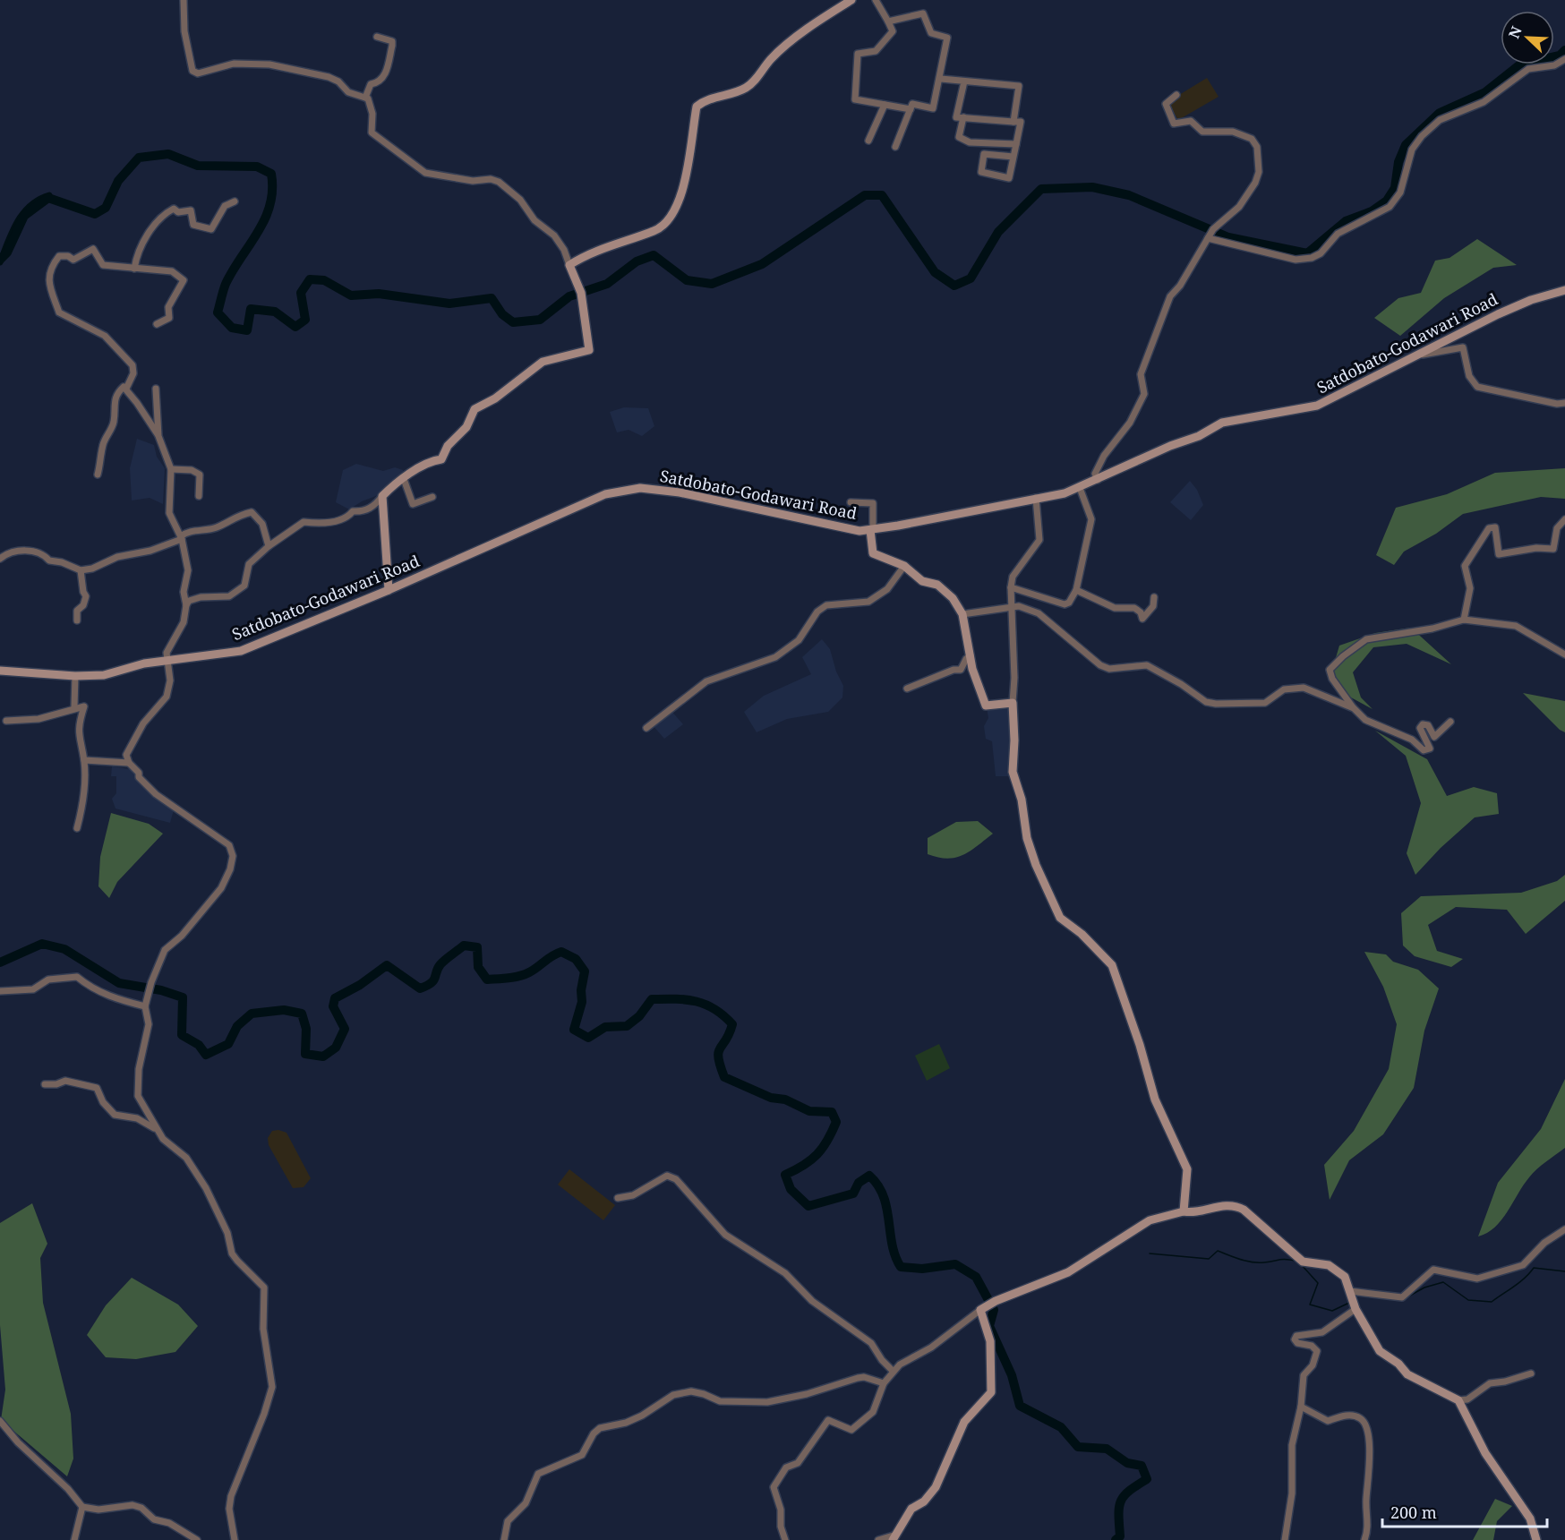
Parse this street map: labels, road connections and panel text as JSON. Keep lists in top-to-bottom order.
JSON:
{
  "streets": {
    "street": ["Satdobato-Godawari Road"]
  },
  "scale_bar": "200 m",
  "north": "top left"
}
